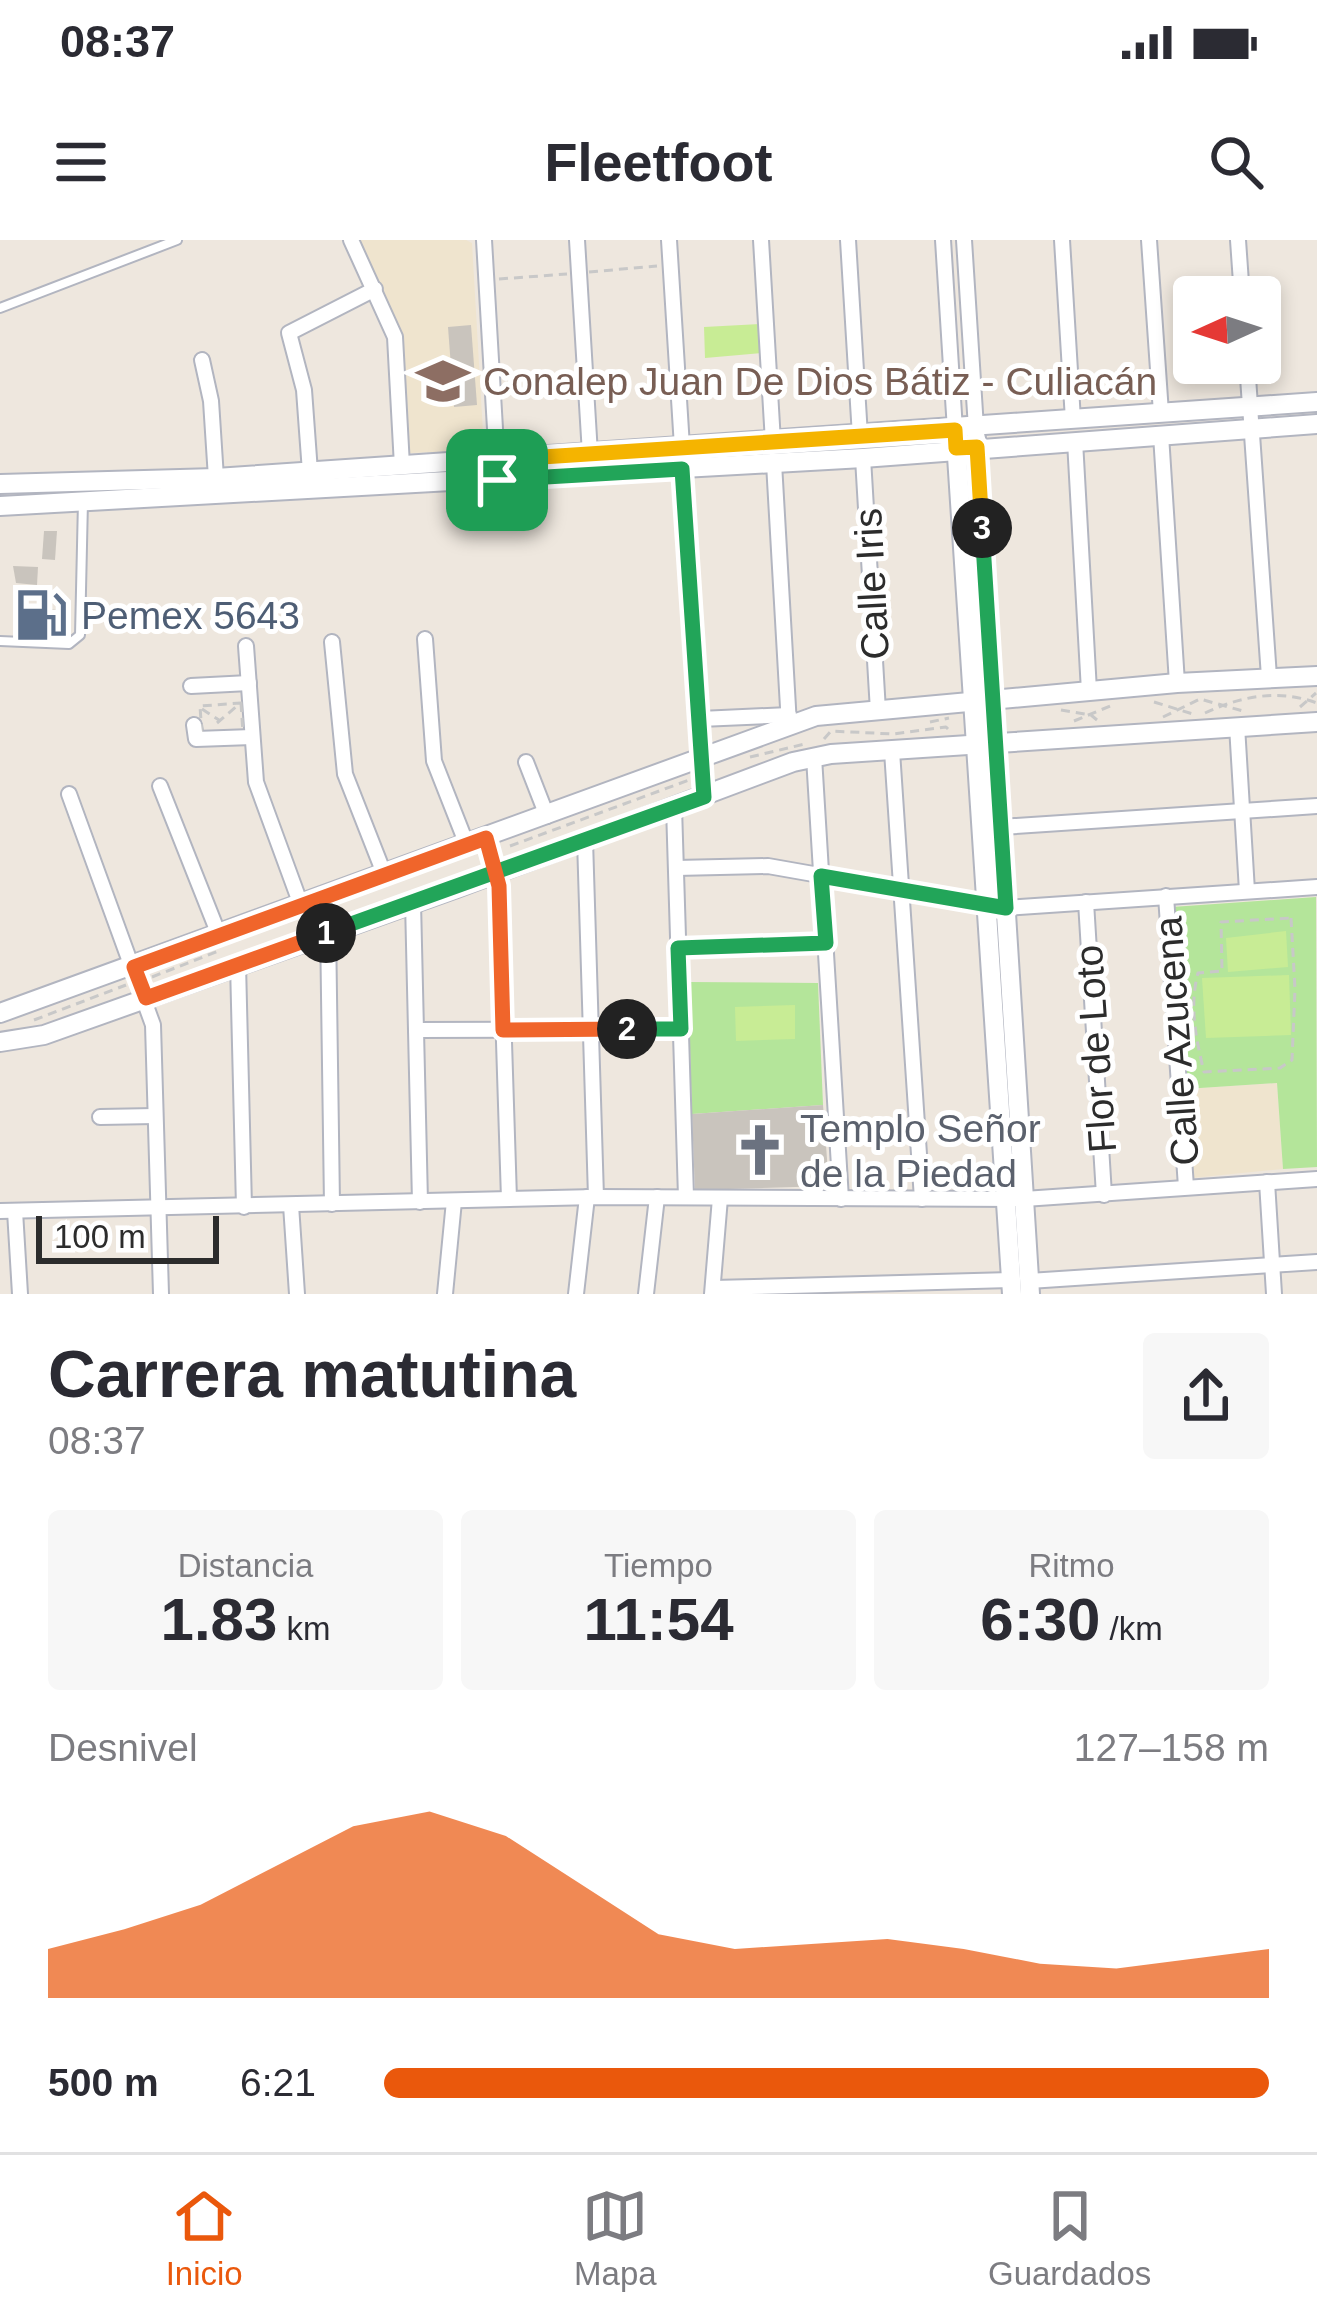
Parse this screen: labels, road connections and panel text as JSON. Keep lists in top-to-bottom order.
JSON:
{
  "streets": {
    "street": ["Calle Iris", "Calle Azucena", "Flor de Loto"]
  },
  "places": {
    "school or university": ["Conalep Juan De Dios Bátiz - Culiacán"],
    "fuel station": ["Pemex 5643"],
    "church": ["Templo Señor de la Piedad"]
  },
  "scale_bar": "100 m",
  "north": "left",
  "page": {
    "status": "08:37",
    "header": "Fleetfoot",
    "pins": ["3", "1", "2"],
    "scale": "100 m",
    "heading": ["Carrera matutina", "08:37"],
    "stats": [
      ["Distancia", "1.83 km"],
      ["Tiempo", "11:54"],
      ["Ritmo", "6:30 /km"]
    ],
    "chart": ["Desnivel", "127–158 m"],
    "list": [
      {
        "name": "500 m",
        "note": "6:21"
      }
    ],
    "tabs": ["Inicio", "Mapa", "Guardados"]
  }
}
